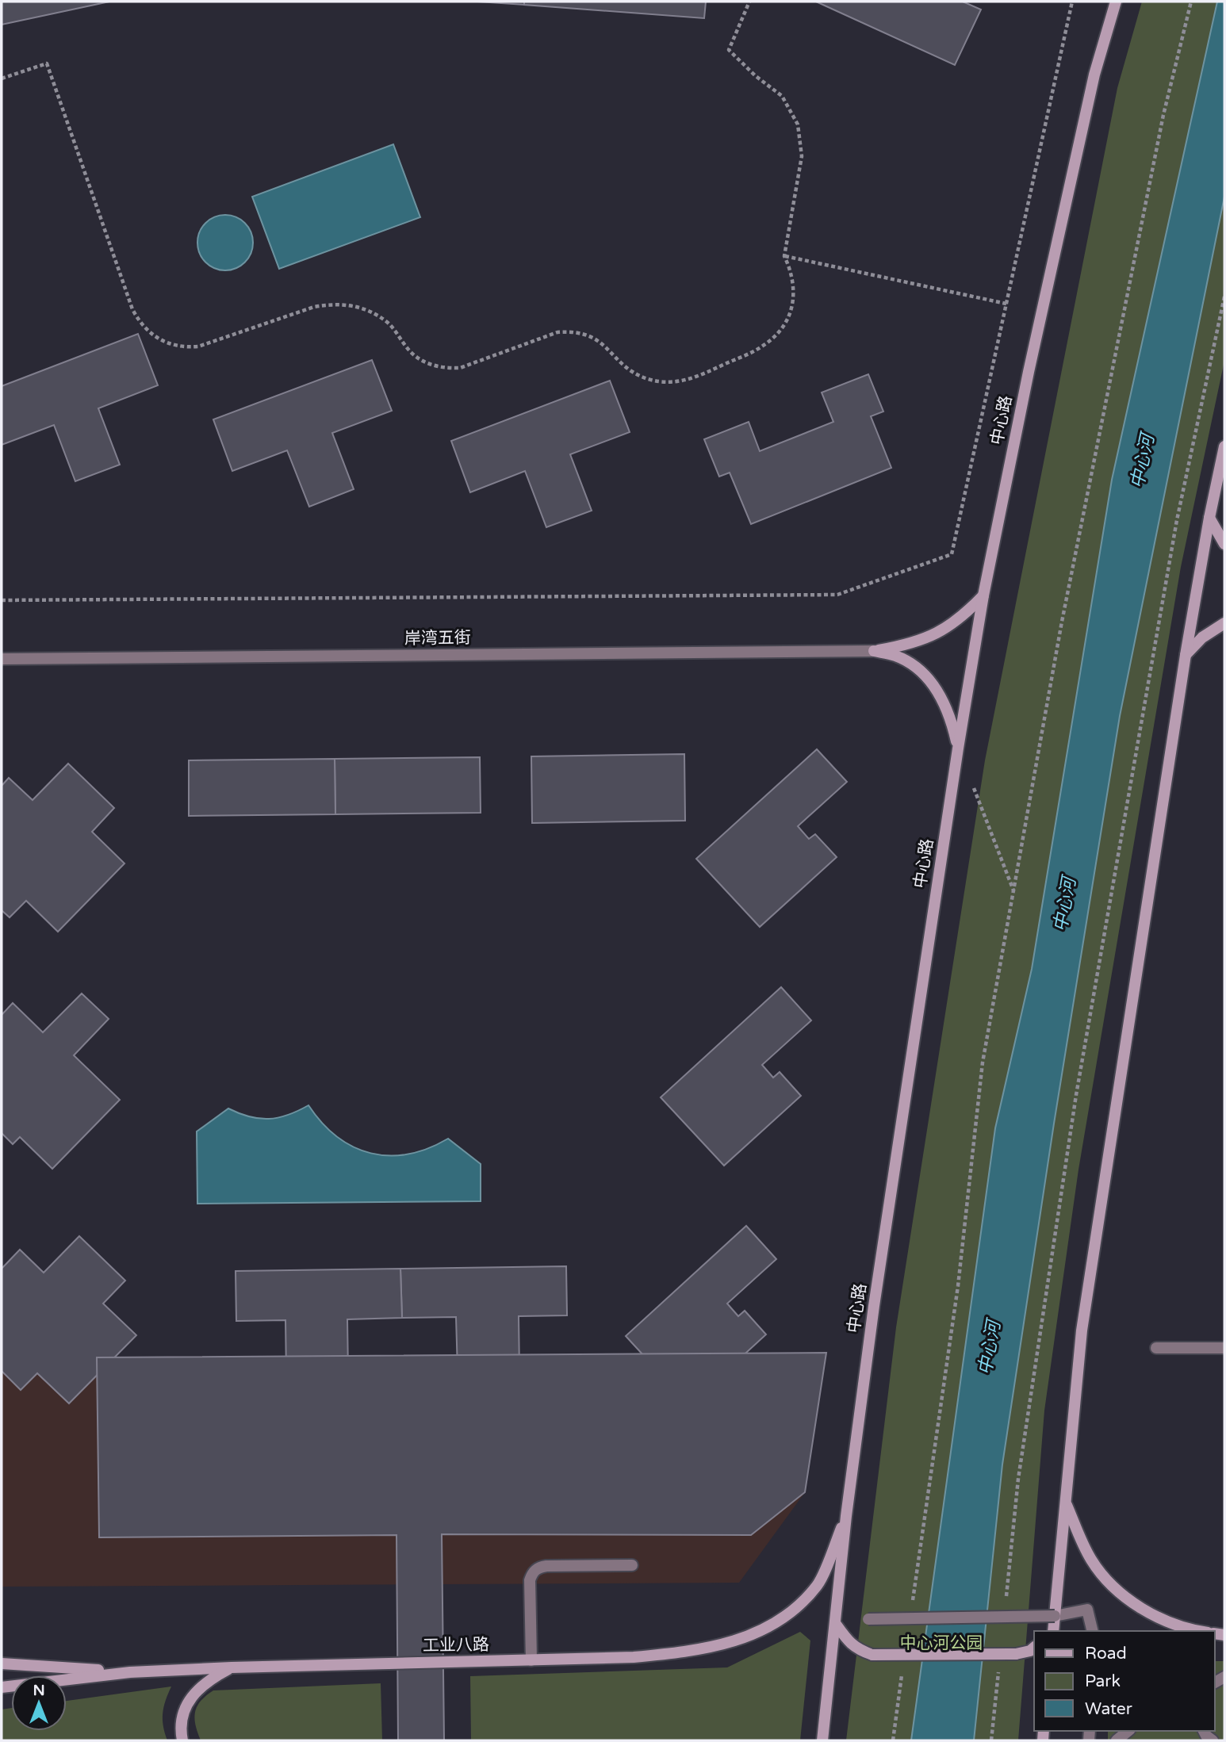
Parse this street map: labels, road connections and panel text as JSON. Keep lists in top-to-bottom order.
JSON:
{
  "streets": {
    "main road": ["中心路", "工业八路"],
    "street": ["岸湾五街"]
  },
  "crossings": [
    ["中心路", "工业八路"]
  ],
  "water": ["中心河"],
  "parks": ["中心河公园"],
  "legend": ["Road", "Park", "Water"],
  "north": "top"
}
